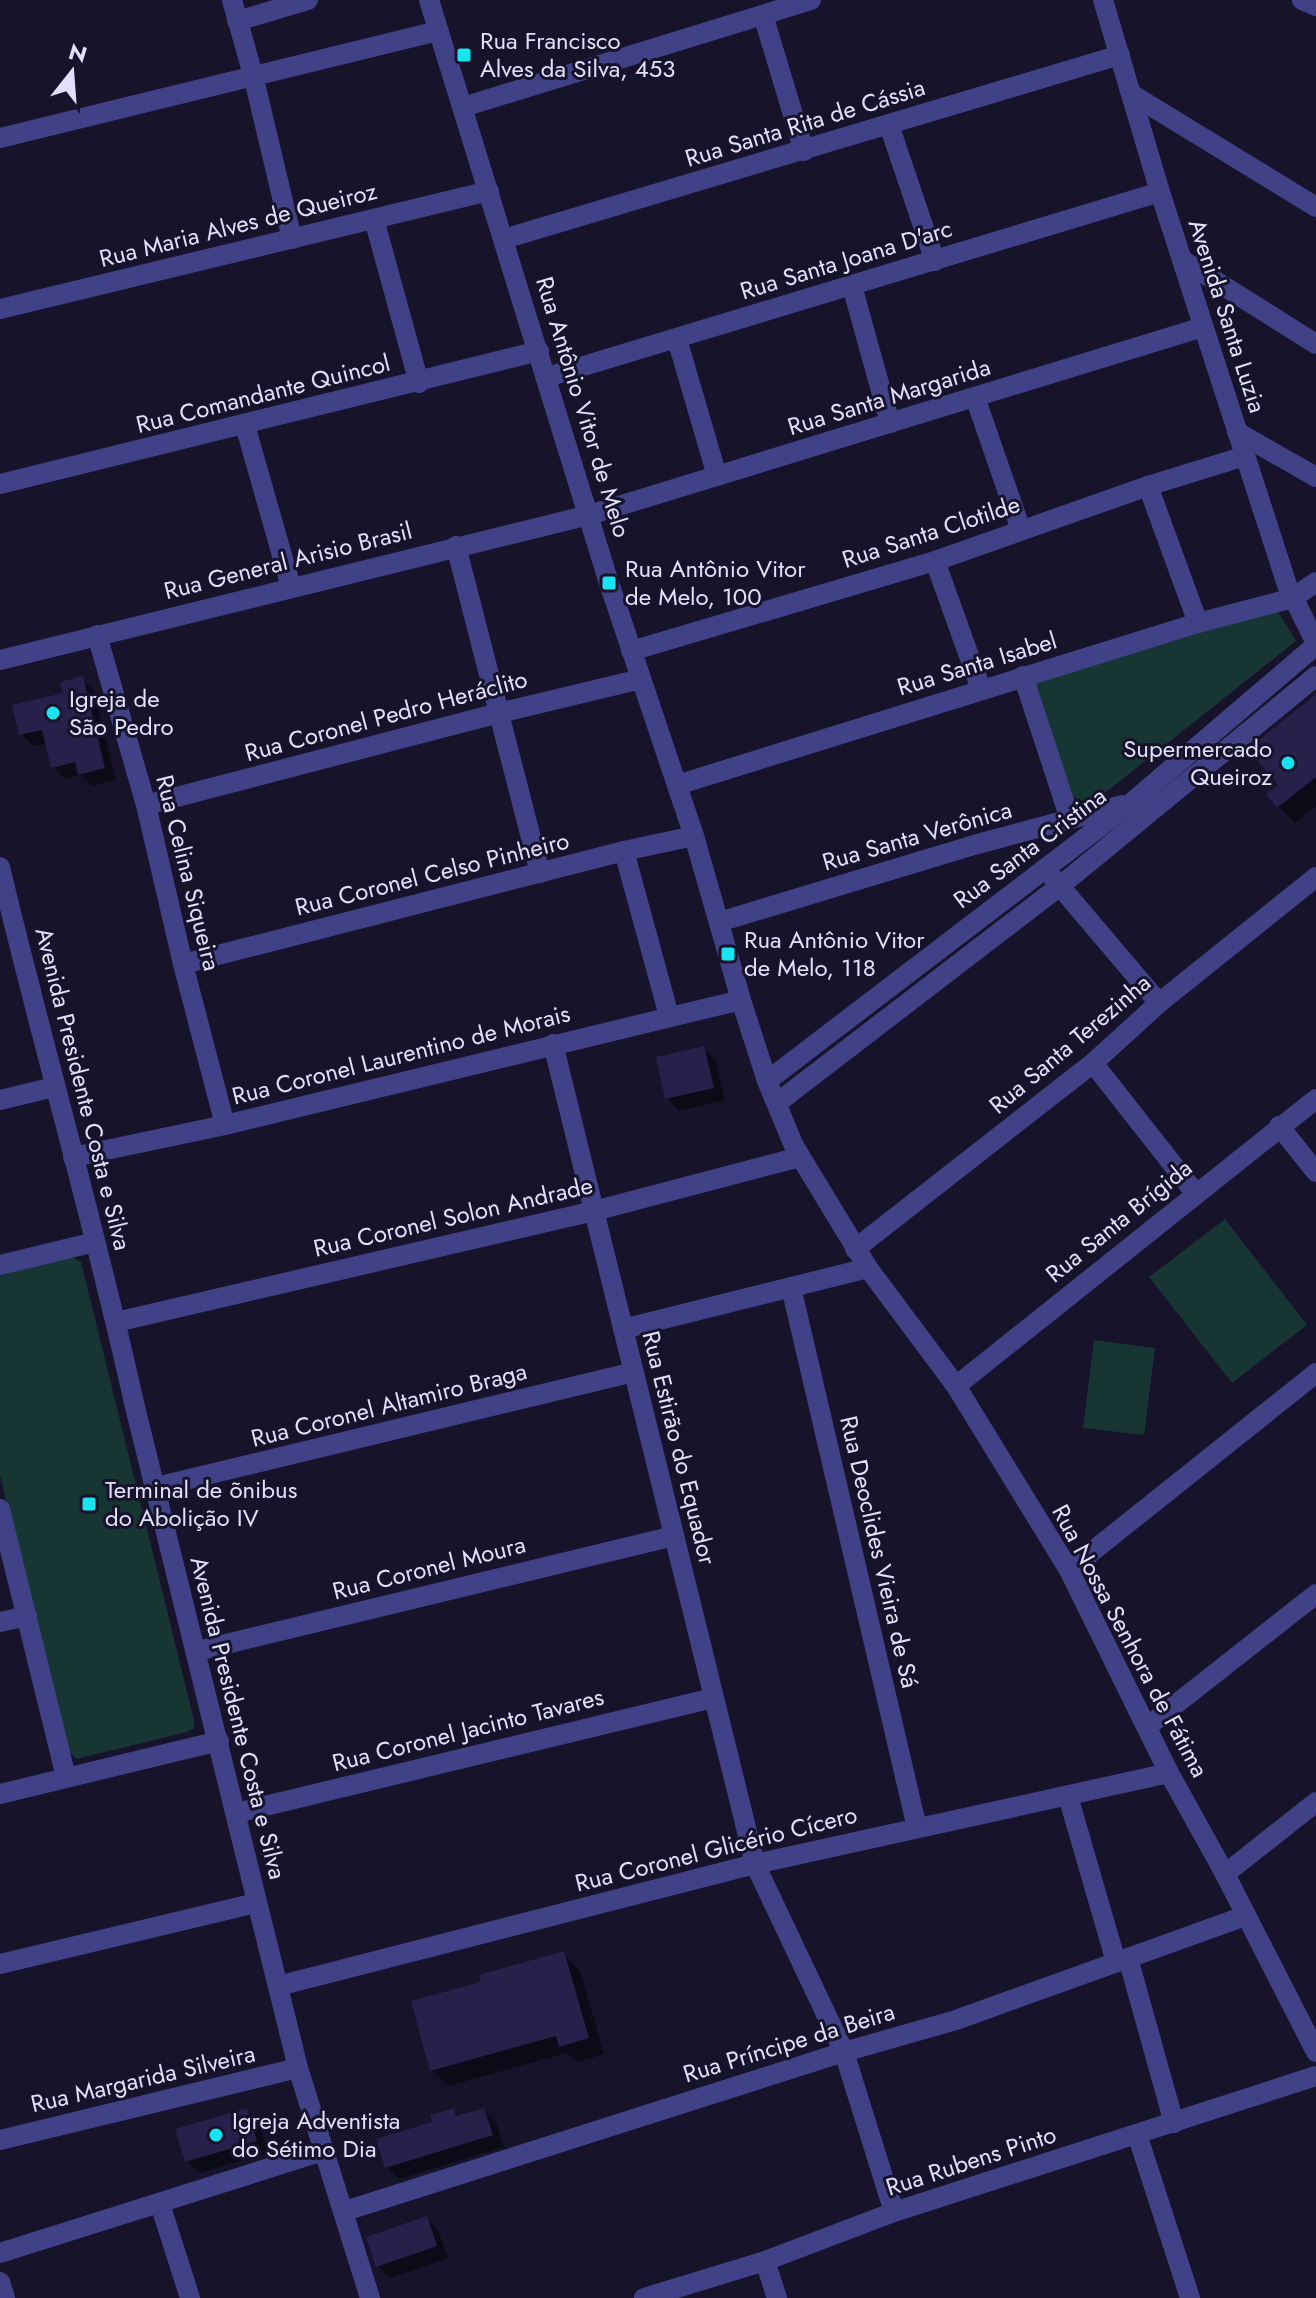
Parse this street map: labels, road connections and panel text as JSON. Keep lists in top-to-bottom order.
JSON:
{
  "streets": {
    "street": [
      "Rua Santa Rita de Cássia",
      "Rua Maria Alves de Queiroz",
      "Rua Santa Joana D'arc",
      "Avenida Santa Luzia",
      "Rua Comandante Quincol",
      "Rua Santa Margarida",
      "Rua Antônio Vitor de Melo",
      "Rua Santa Clotilde",
      "Rua General Arisio Brasil",
      "Rua Santa Isabel",
      "Rua Coronel Pedro Heráclito",
      "Rua Santa Verônica",
      "Rua Santa Cristina",
      "Rua Celina Siqueira",
      "Rua Coronel Celso Pinheiro",
      "Rua Santa Terezinha",
      "Rua Coronel Laurentino de Morais",
      "Avenida Presidente Costa e Silva",
      "Rua Coronel Solon Andrade",
      "Rua Santa Brígida",
      "Rua Coronel Altamiro Braga",
      "Rua Estirão do Equador",
      "Rua Deoclides Vieira de Sá",
      "Rua Coronel Moura",
      "Rua Nossa Senhora de Fátima",
      "Rua Coronel Jacinto Tavares",
      "Rua Coronel Glicério Cícero",
      "Rua Príncipe da Beira",
      "Rua Margarida Silveira",
      "Rua Rubens Pinto"
    ]
  },
  "crossings": [
    ["Rua Santa Rita de Cássia", "Avenida Santa Luzia"],
    ["Rua Santa Rita de Cássia", "Rua Antônio Vitor de Melo"],
    ["Rua Maria Alves de Queiroz", "Rua Antônio Vitor de Melo"],
    ["Rua Santa Joana D'arc", "Avenida Santa Luzia"],
    ["Rua Santa Joana D'arc", "Rua Antônio Vitor de Melo"],
    ["Avenida Santa Luzia", "Rua Santa Margarida"],
    ["Avenida Santa Luzia", "Rua Santa Clotilde"],
    ["Avenida Santa Luzia", "Rua Santa Isabel"],
    ["Avenida Santa Luzia", "Rua Santa Cristina"],
    ["Rua Comandante Quincol", "Rua Antônio Vitor de Melo"],
    ["Rua Santa Margarida", "Rua Antônio Vitor de Melo"],
    ["Rua Santa Margarida", "Rua General Arisio Brasil"],
    ["Rua Antônio Vitor de Melo", "Rua Santa Clotilde"],
    ["Rua Antônio Vitor de Melo", "Rua General Arisio Brasil"],
    ["Rua Antônio Vitor de Melo", "Rua Santa Isabel"],
    ["Rua Antônio Vitor de Melo", "Rua Coronel Pedro Heráclito"],
    ["Rua Antônio Vitor de Melo", "Rua Santa Verônica"],
    ["Rua Antônio Vitor de Melo", "Rua Santa Cristina"],
    ["Rua Antônio Vitor de Melo", "Rua Coronel Celso Pinheiro"],
    ["Rua Antônio Vitor de Melo", "Rua Coronel Laurentino de Morais"],
    ["Rua Antônio Vitor de Melo", "Rua Nossa Senhora de Fátima"],
    ["Rua General Arisio Brasil", "Rua Celina Siqueira"],
    ["Rua Coronel Pedro Heráclito", "Rua Celina Siqueira"],
    ["Rua Santa Verônica", "Rua Santa Cristina"],
    ["Rua Santa Cristina", "Rua Nossa Senhora de Fátima"],
    ["Rua Celina Siqueira", "Rua Coronel Celso Pinheiro"],
    ["Rua Celina Siqueira", "Rua Coronel Laurentino de Morais"],
    ["Rua Santa Terezinha", "Rua Nossa Senhora de Fátima"],
    ["Rua Coronel Laurentino de Morais", "Avenida Presidente Costa e Silva"],
    ["Rua Coronel Laurentino de Morais", "Rua Estirão do Equador"],
    ["Avenida Presidente Costa e Silva", "Rua Coronel Solon Andrade"],
    ["Avenida Presidente Costa e Silva", "Rua Coronel Altamiro Braga"],
    ["Avenida Presidente Costa e Silva", "Rua Coronel Moura"],
    ["Avenida Presidente Costa e Silva", "Rua Coronel Jacinto Tavares"],
    ["Avenida Presidente Costa e Silva", "Rua Coronel Glicério Cícero"],
    ["Avenida Presidente Costa e Silva", "Rua Príncipe da Beira"],
    ["Avenida Presidente Costa e Silva", "Rua Margarida Silveira"],
    ["Rua Coronel Solon Andrade", "Rua Estirão do Equador"],
    ["Rua Coronel Solon Andrade", "Rua Nossa Senhora de Fátima"],
    ["Rua Santa Brígida", "Rua Nossa Senhora de Fátima"],
    ["Rua Coronel Altamiro Braga", "Rua Estirão do Equador"],
    ["Rua Estirão do Equador", "Rua Coronel Moura"],
    ["Rua Estirão do Equador", "Rua Coronel Jacinto Tavares"],
    ["Rua Estirão do Equador", "Rua Coronel Glicério Cícero"],
    ["Rua Estirão do Equador", "Rua Príncipe da Beira"],
    ["Rua Estirão do Equador", "Rua Rubens Pinto"],
    ["Rua Deoclides Vieira de Sá", "Rua Coronel Glicério Cícero"],
    ["Rua Nossa Senhora de Fátima", "Rua Coronel Glicério Cícero"],
    ["Rua Nossa Senhora de Fátima", "Rua Príncipe da Beira"]
  ],
  "places": {
    "transit": [
      "Rua Francisco Alves da Silva, 453",
      "Rua Antônio Vitor de Melo, 100",
      "Rua Antônio Vitor de Melo, 118",
      "Terminal de õnibus do Abolição IV"
    ],
    "other": ["Igreja de São Pedro", "Supermercado Queiroz", "Igreja Adventista do Sétimo Dia"]
  },
  "north": "top"
}
